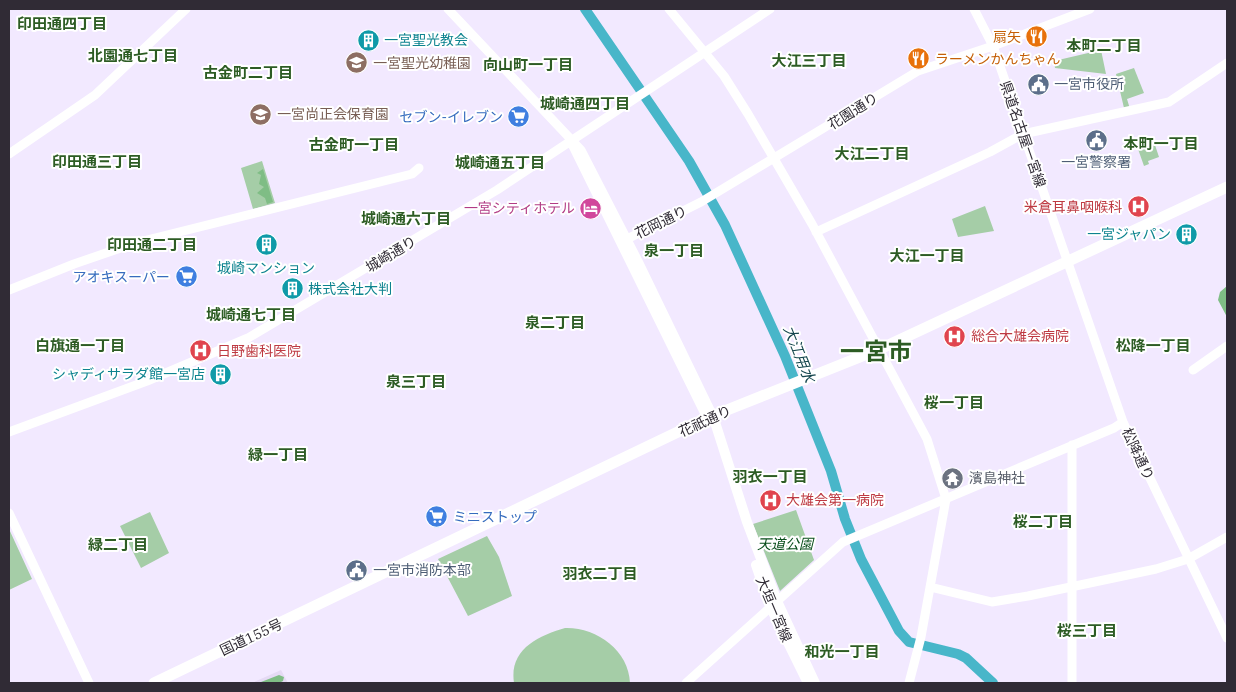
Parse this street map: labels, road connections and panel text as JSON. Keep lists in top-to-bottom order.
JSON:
{
  "streets": {
    "highway": ["花祇通り", "国道155号"],
    "main road": ["大垣一宮線"],
    "street": [
      "花園通り",
      "県道名古屋一宮線",
      "花岡通り",
      "城崎通り",
      "松降通り"
    ]
  },
  "crossings": [
    ["花園通り", "県道名古屋一宮線"],
    ["花園通り", "花岡通り"],
    ["県道名古屋一宮線", "花祇通り"],
    ["県道名古屋一宮線", "松降通り"],
    ["花祇通り", "松降通り"],
    ["花祇通り", "大垣一宮線"],
    ["花祇通り", "国道155号"]
  ],
  "districts": [
    "印田通四丁目",
    "本町二丁目",
    "北園通七丁目",
    "大江三丁目",
    "向山町一丁目",
    "古金町二丁目",
    "城崎通四丁目",
    "本町一丁目",
    "古金町一丁目",
    "大江二丁目",
    "印田通三丁目",
    "城崎通五丁目",
    "城崎通六丁目",
    "印田通二丁目",
    "泉一丁目",
    "大江一丁目",
    "城崎通七丁目",
    "泉二丁目",
    "白旗通一丁目",
    "松降一丁目",
    "一宮市",
    "泉三丁目",
    "桜一丁目",
    "緑一丁目",
    "羽衣一丁目",
    "桜二丁目",
    "緑二丁目",
    "羽衣二丁目",
    "桜三丁目",
    "和光一丁目"
  ],
  "water": ["大江用水"],
  "parks": ["天道公園"],
  "places": {
    "restaurant": ["扇矢", "ラーメンかんちゃん"],
    "building": [
      "一宮聖光教会",
      "一宮ジャパン",
      "城崎マンション",
      "株式会社大判",
      "シャディサラダ館一宮店"
    ],
    "school or university": ["一宮聖光幼稚園", "一宮尚正会保育園"],
    "public building": ["一宮市役所", "一宮警察署", "一宮市消防本部"],
    "supermarket": ["セブン-イレブン", "アオキスーパー", "ミニストップ"],
    "hospital": [
      "米倉耳鼻咽喉科",
      "総合大雄会病院",
      "日野歯科医院",
      "大雄会第一病院"
    ],
    "hotel": ["一宮シティホテル"],
    "temple": ["濱島神社"]
  }
}
